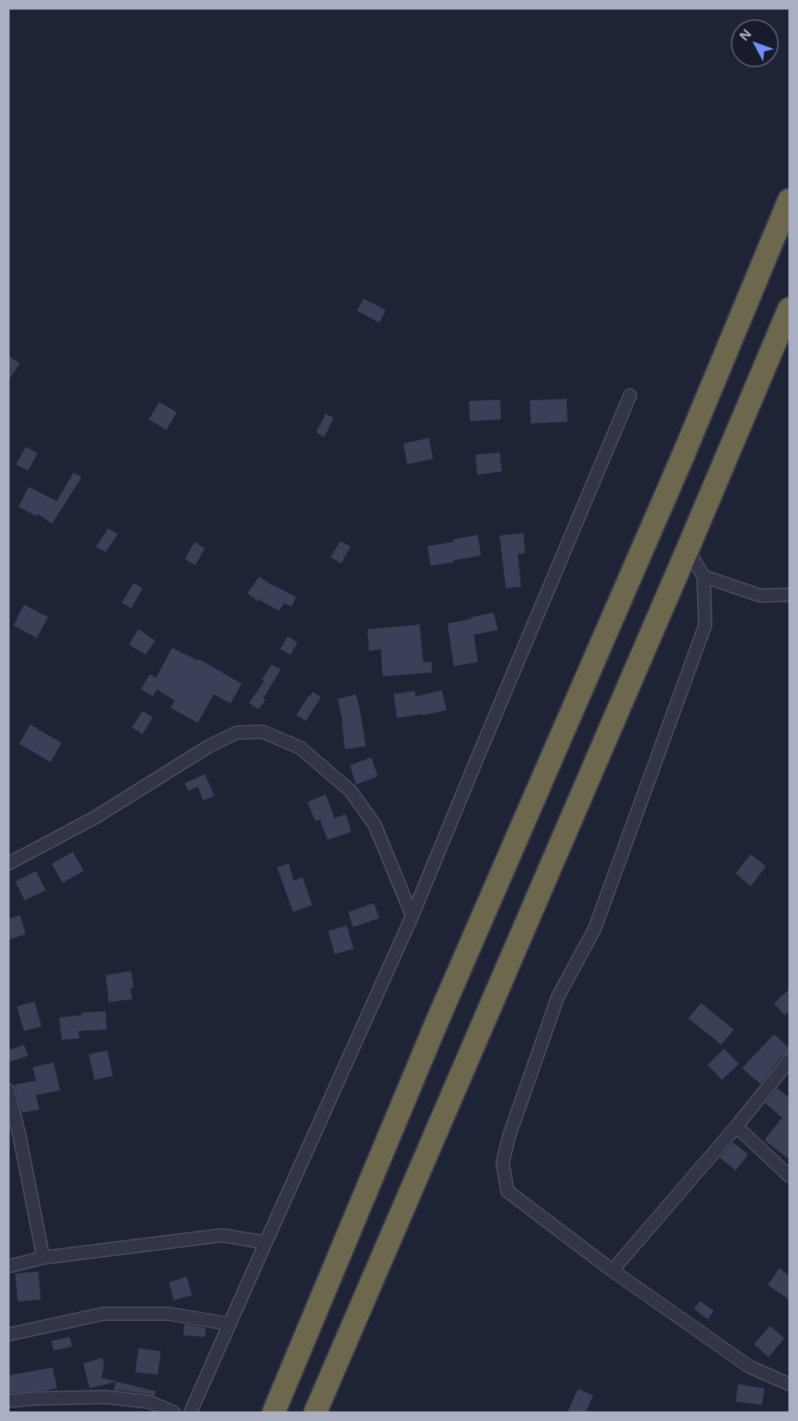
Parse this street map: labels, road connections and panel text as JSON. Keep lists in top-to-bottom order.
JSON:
{
  "north": "top left"
}
